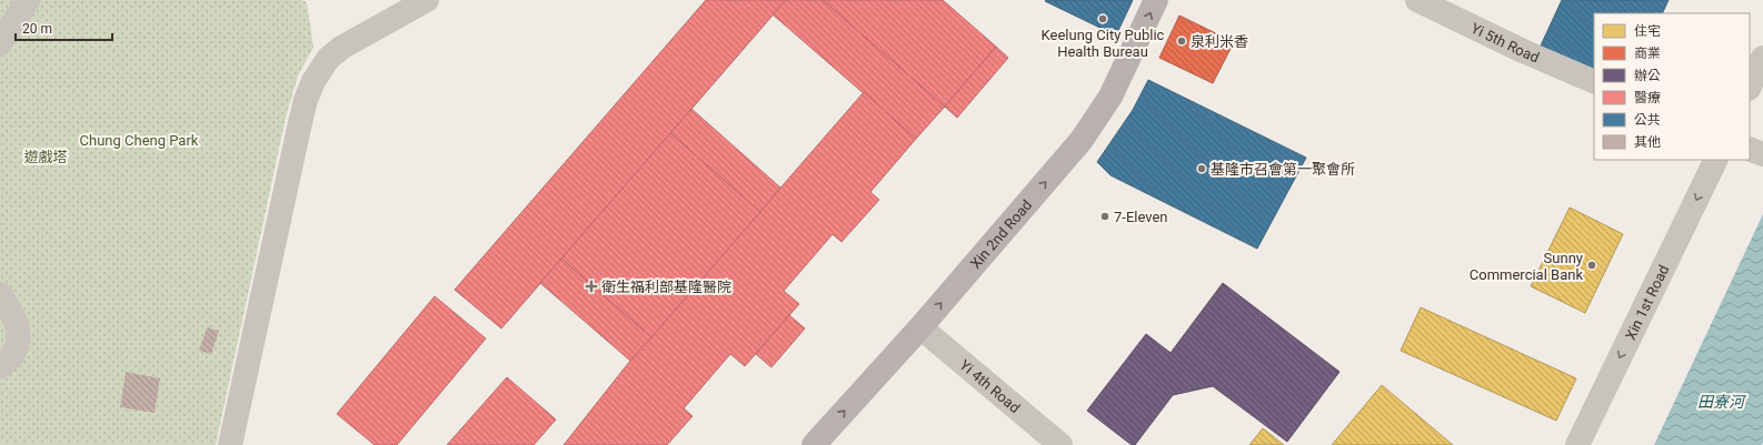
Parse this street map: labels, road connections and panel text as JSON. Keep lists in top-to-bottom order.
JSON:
{
  "streets": {
    "main road": ["Xin 2nd Road"],
    "street": ["Yi 5th Road", "Xin 1st Road", "Yi 4th Road"]
  },
  "crossings": [
    ["Xin 2nd Road", "Yi 4th Road"]
  ],
  "one_way": ["Xin 2nd Road", "Xin 1st Road"],
  "water": ["田寮河"],
  "parks": ["Chung Cheng Park", "遊戲塔"],
  "places": {
    "other": [
      "Keelung City Public Health Bureau",
      "泉利米香",
      "基隆市召會第一聚會所",
      "7-Eleven",
      "Sunny Commercial Bank"
    ],
    "health": ["衛生福利部基隆醫院"]
  },
  "legend": [
    "住宅",
    "商業",
    "辦公",
    "醫療",
    "公共",
    "其他"
  ],
  "scale_bar": "20 m"
}
